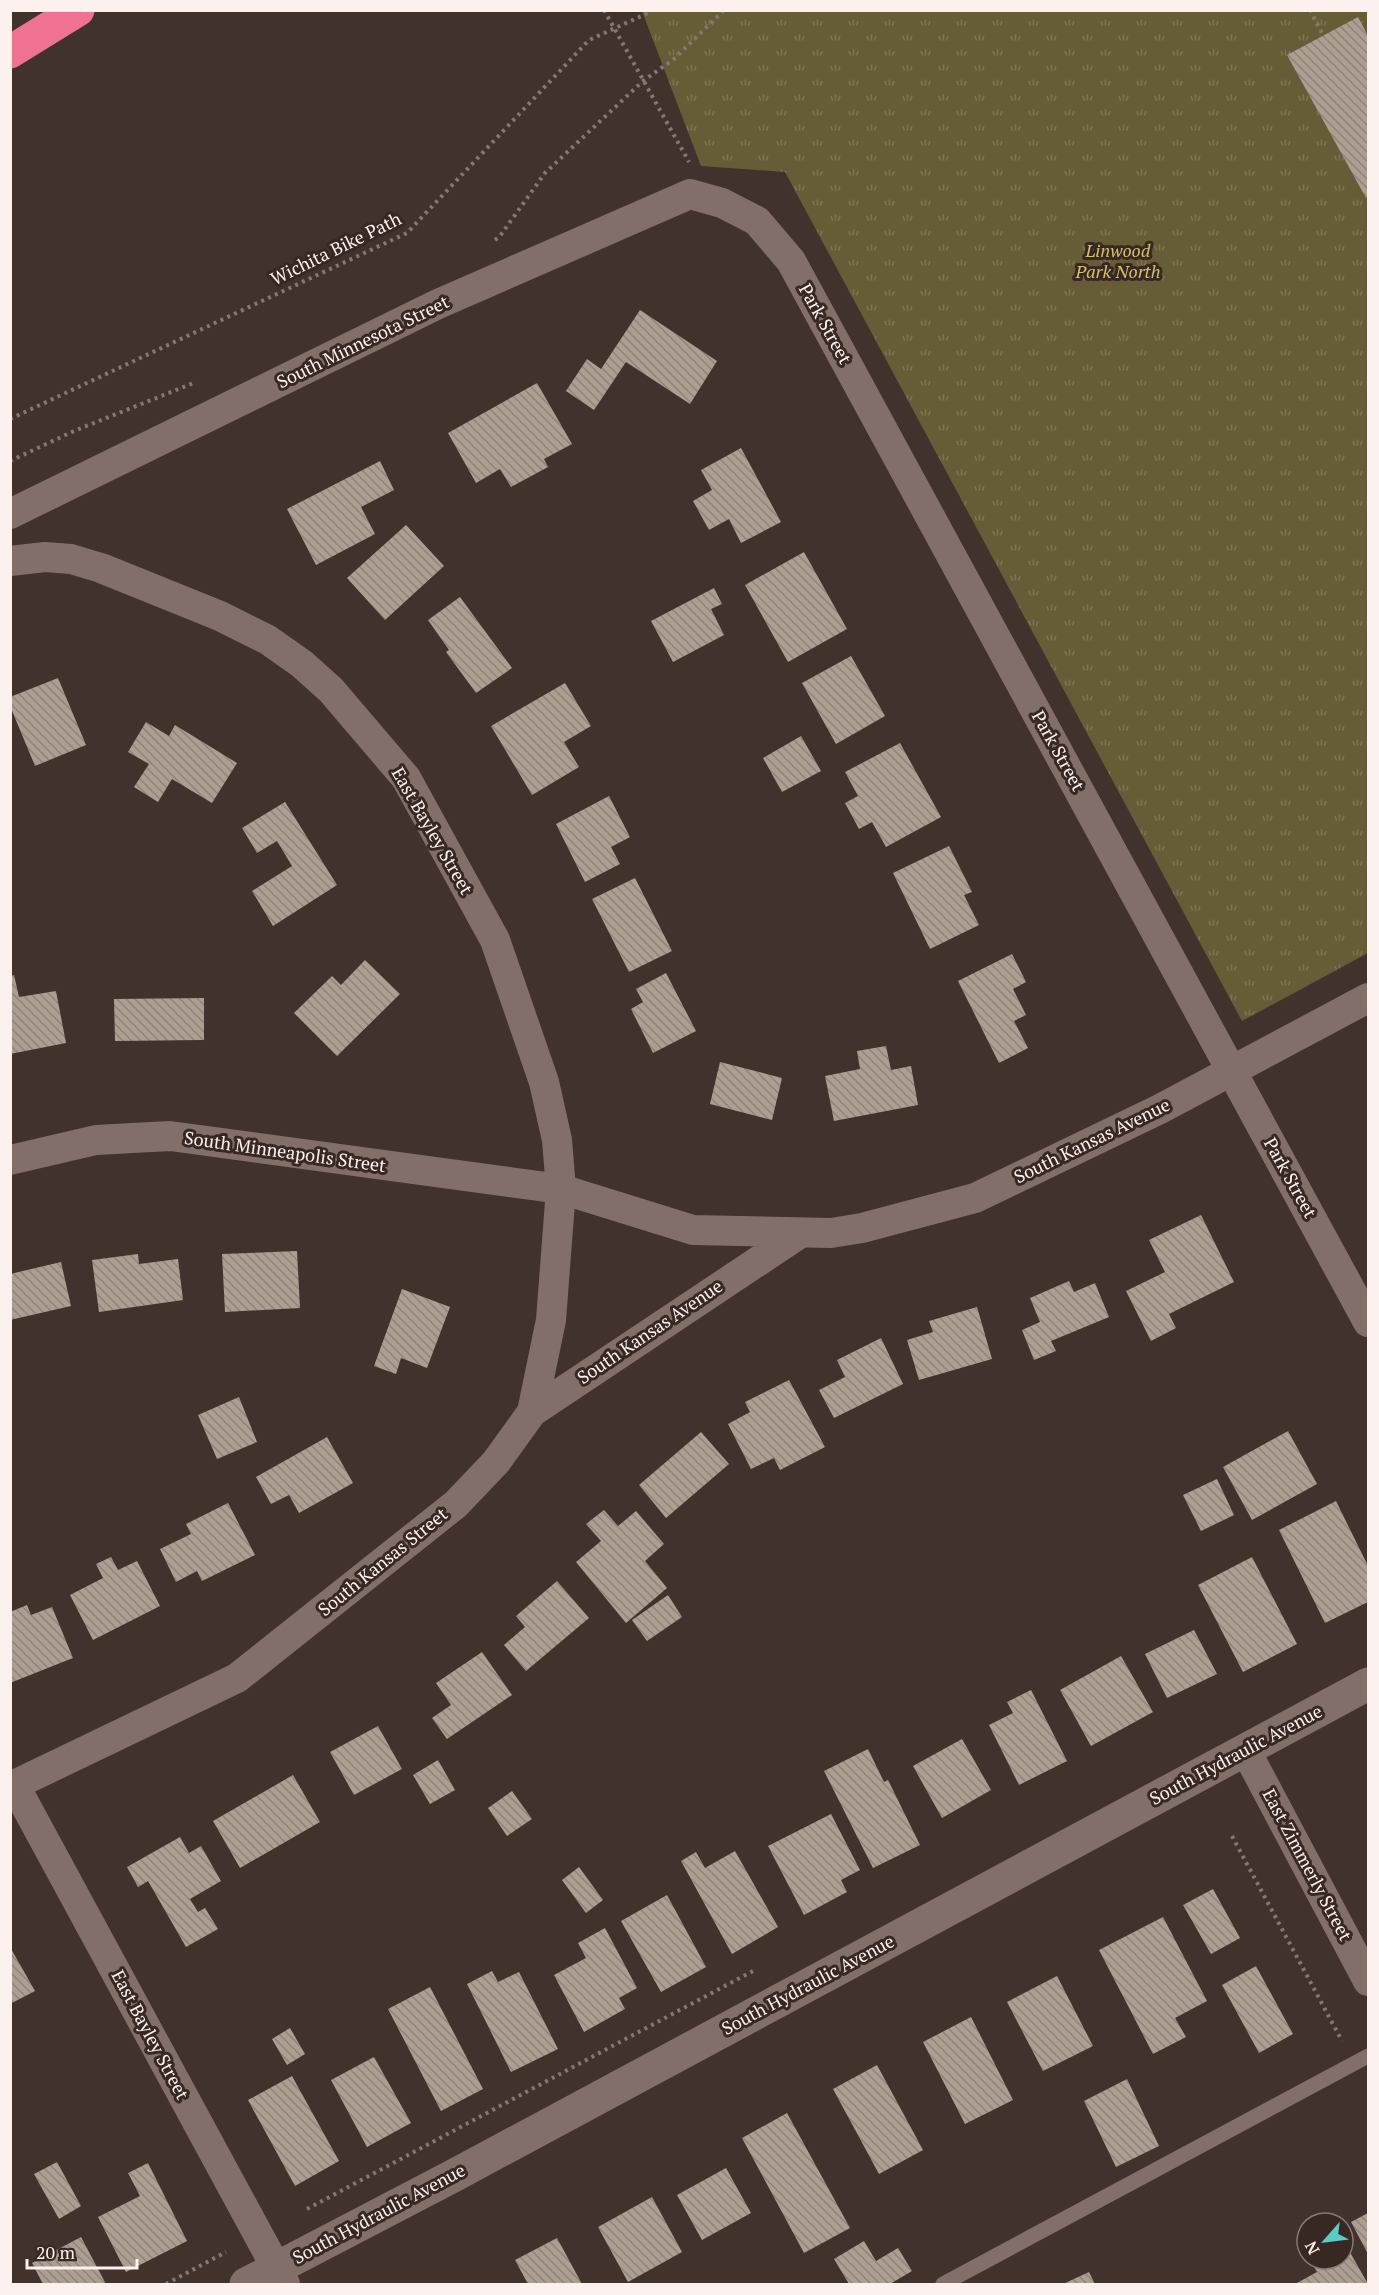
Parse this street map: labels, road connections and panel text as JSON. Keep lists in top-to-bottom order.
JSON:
{
  "streets": {
    "street": [
      "Park Street",
      "South Minnesota Street",
      "East Bayley Street",
      "South Kansas Avenue",
      "South Minneapolis Street",
      "South Kansas Street",
      "South Hydraulic Avenue",
      "East Zimmerly Street"
    ],
    "path": ["Wichita Bike Path"]
  },
  "crossings": [
    ["Park Street", "South Minnesota Street"],
    ["Park Street", "South Kansas Avenue"],
    ["East Bayley Street", "South Kansas Avenue"],
    ["East Bayley Street", "South Minneapolis Street"],
    ["East Bayley Street", "South Kansas Street"],
    ["East Bayley Street", "South Hydraulic Avenue"],
    ["South Kansas Avenue", "South Minneapolis Street"],
    ["South Kansas Avenue", "South Kansas Street"],
    ["South Minneapolis Street", "South Kansas Street"],
    ["South Hydraulic Avenue", "East Zimmerly Street"]
  ],
  "parks": ["Linwood Park North"],
  "scale_bar": "20 m",
  "north": "bottom left"
}
